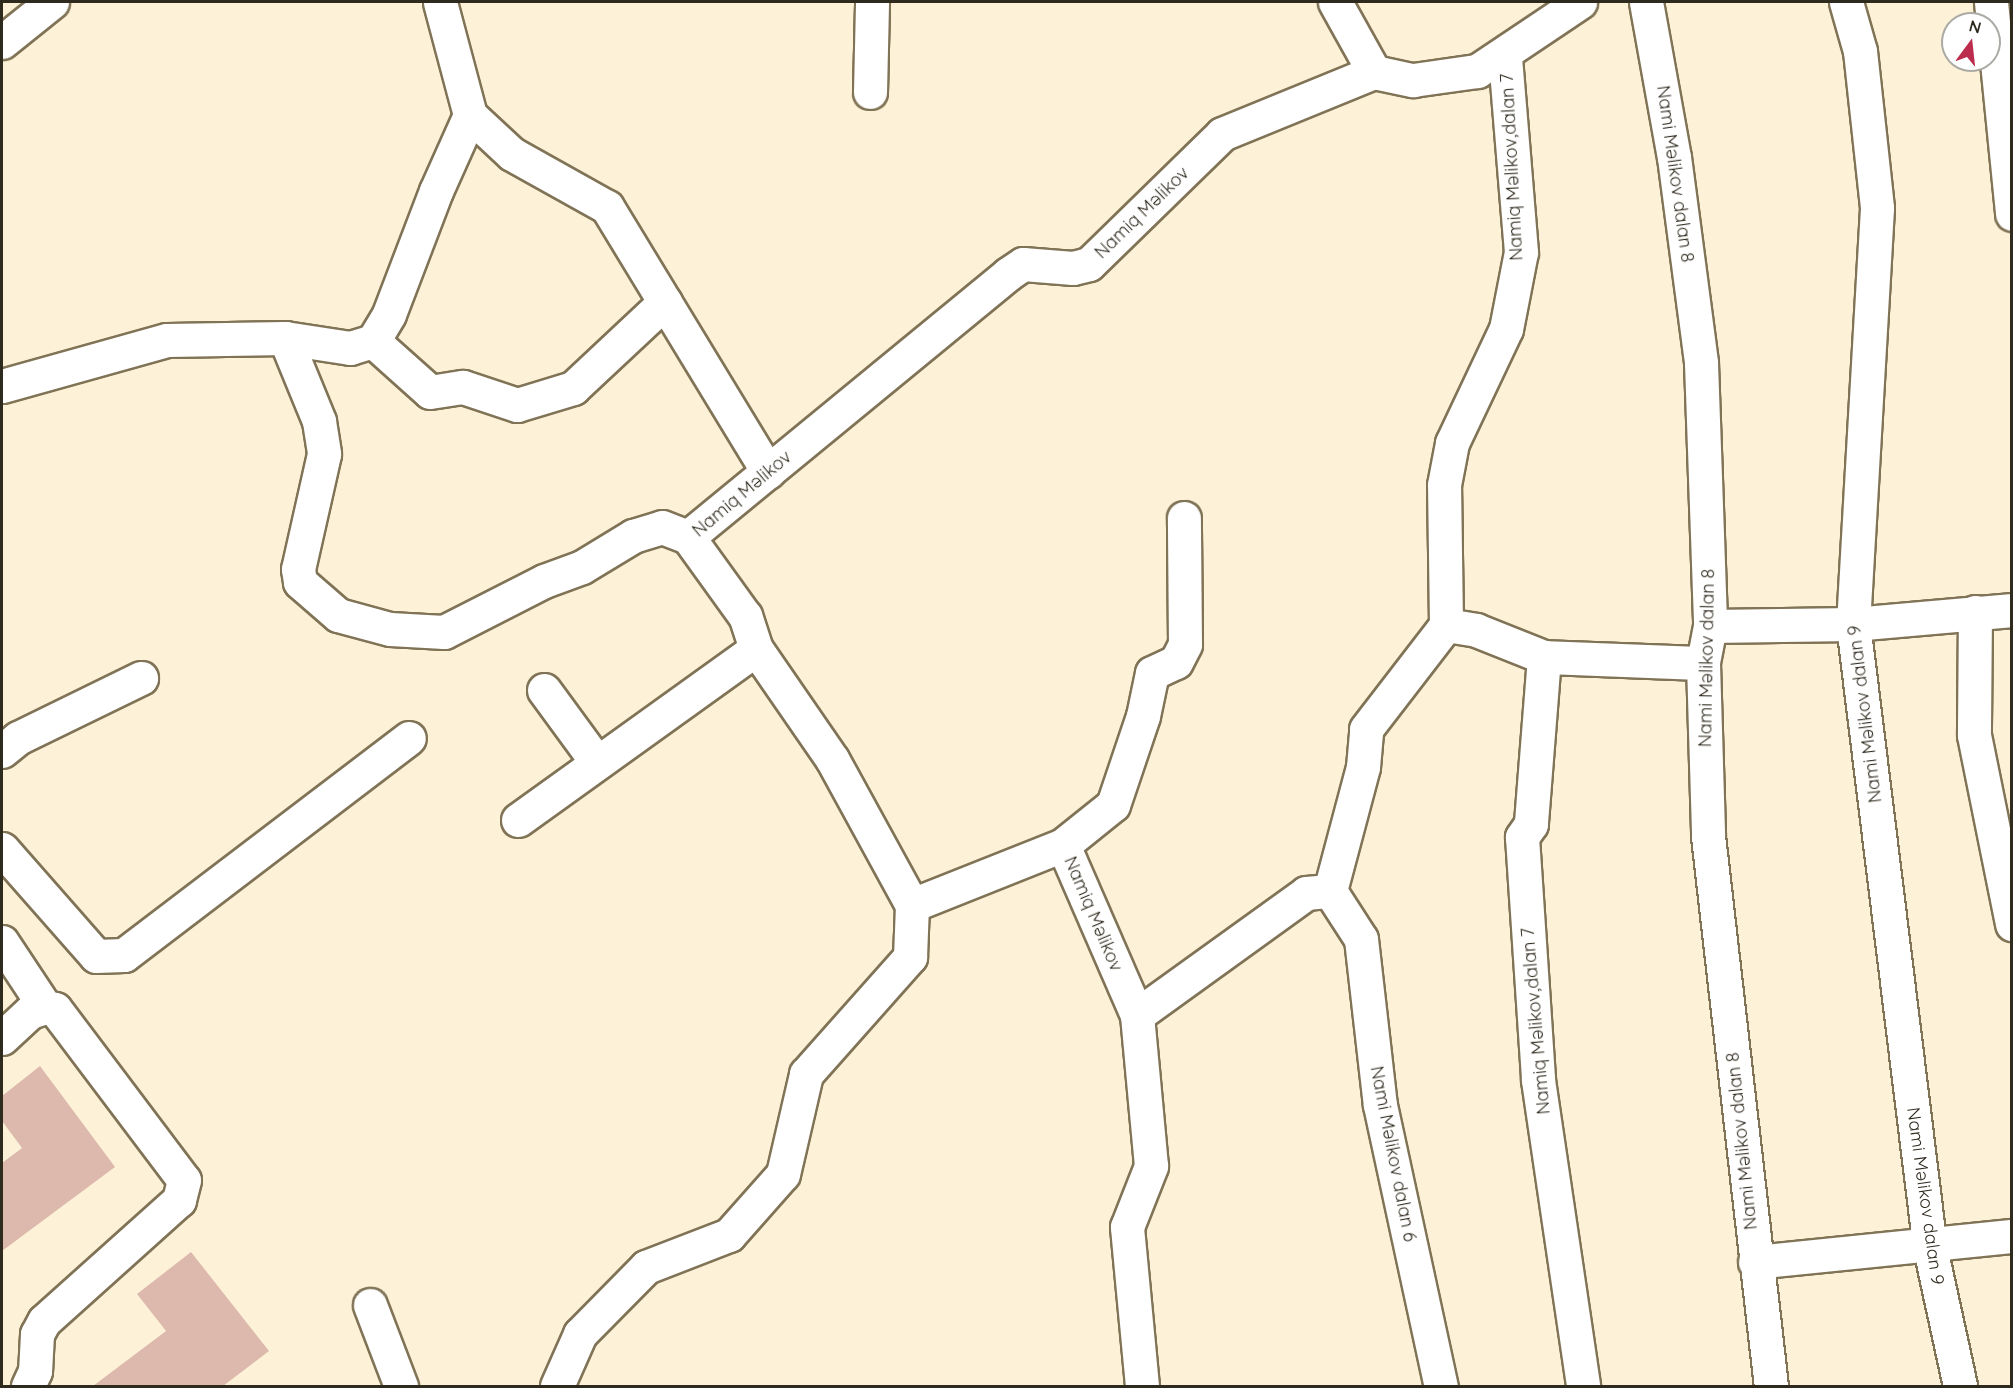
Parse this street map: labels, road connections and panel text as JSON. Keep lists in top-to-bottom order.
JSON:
{
  "streets": {
    "street": [
      "Namiq Məlikov,dalan 7",
      "Nami Məlikov dalan 8",
      "Namiq Məlikov",
      "Nami Məlikov dalan 9",
      "Nami Məlikov dalan 6"
    ]
  },
  "north": "top"
}
